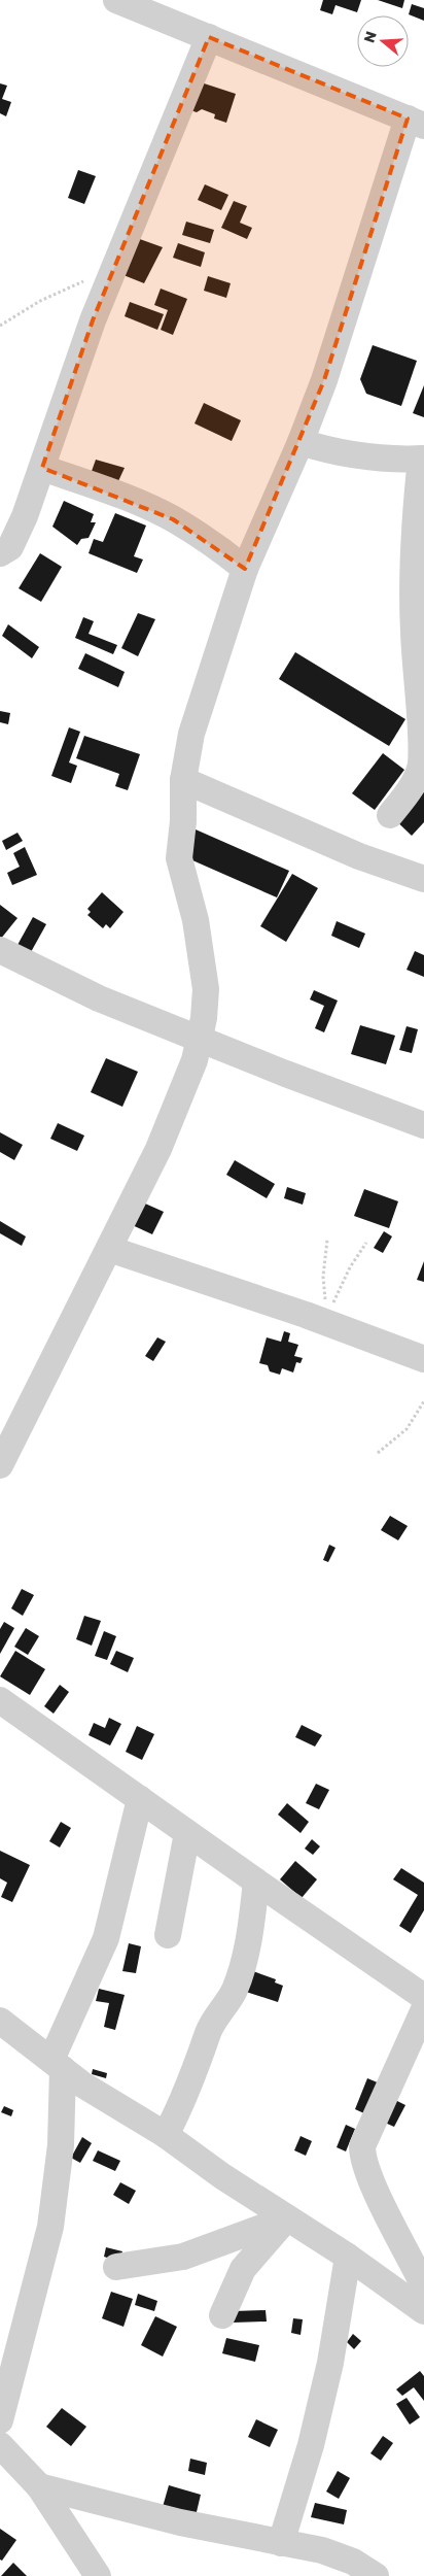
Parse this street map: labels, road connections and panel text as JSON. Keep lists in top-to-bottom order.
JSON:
{
  "north": "left"
}
